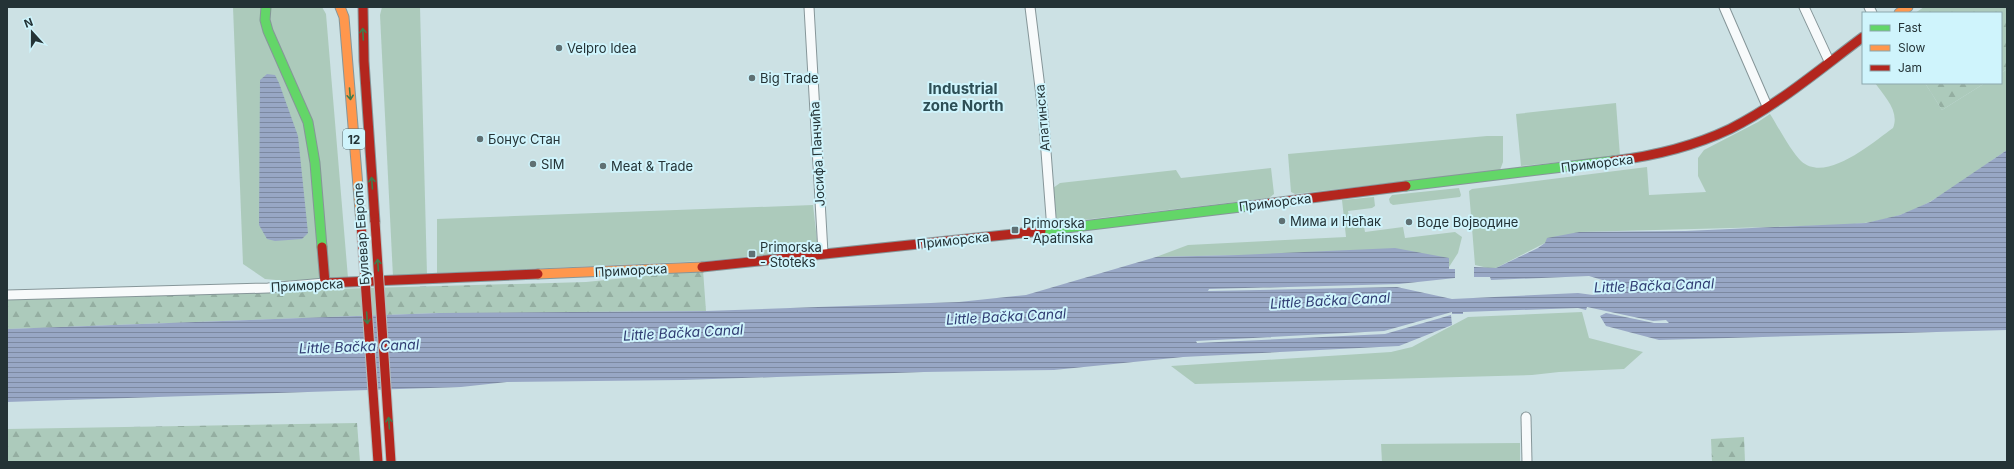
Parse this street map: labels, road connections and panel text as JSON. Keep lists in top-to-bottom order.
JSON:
{
  "streets": {
    "street": [
      "Апатинска",
      "12",
      "Јосифа Панчића",
      "Приморска",
      "Булевар Европе"
    ]
  },
  "crossings": [
    ["Апатинска", "Приморска"],
    ["Јосифа Панчића", "Приморска"]
  ],
  "districts": ["Industrial zone North"],
  "water": ["Little Bačka Canal"],
  "places": {
    "other": [
      "Velpro Idea",
      "Big Trade",
      "Бонус Стан",
      "SIM",
      "Meat & Trade",
      "Мима и Нећак",
      "Воде Војводине"
    ],
    "transit": ["Primorska - Apatinska", "Primorska - Stoteks"]
  },
  "legend": ["Fast", "Slow", "Jam"],
  "north": "top"
}
